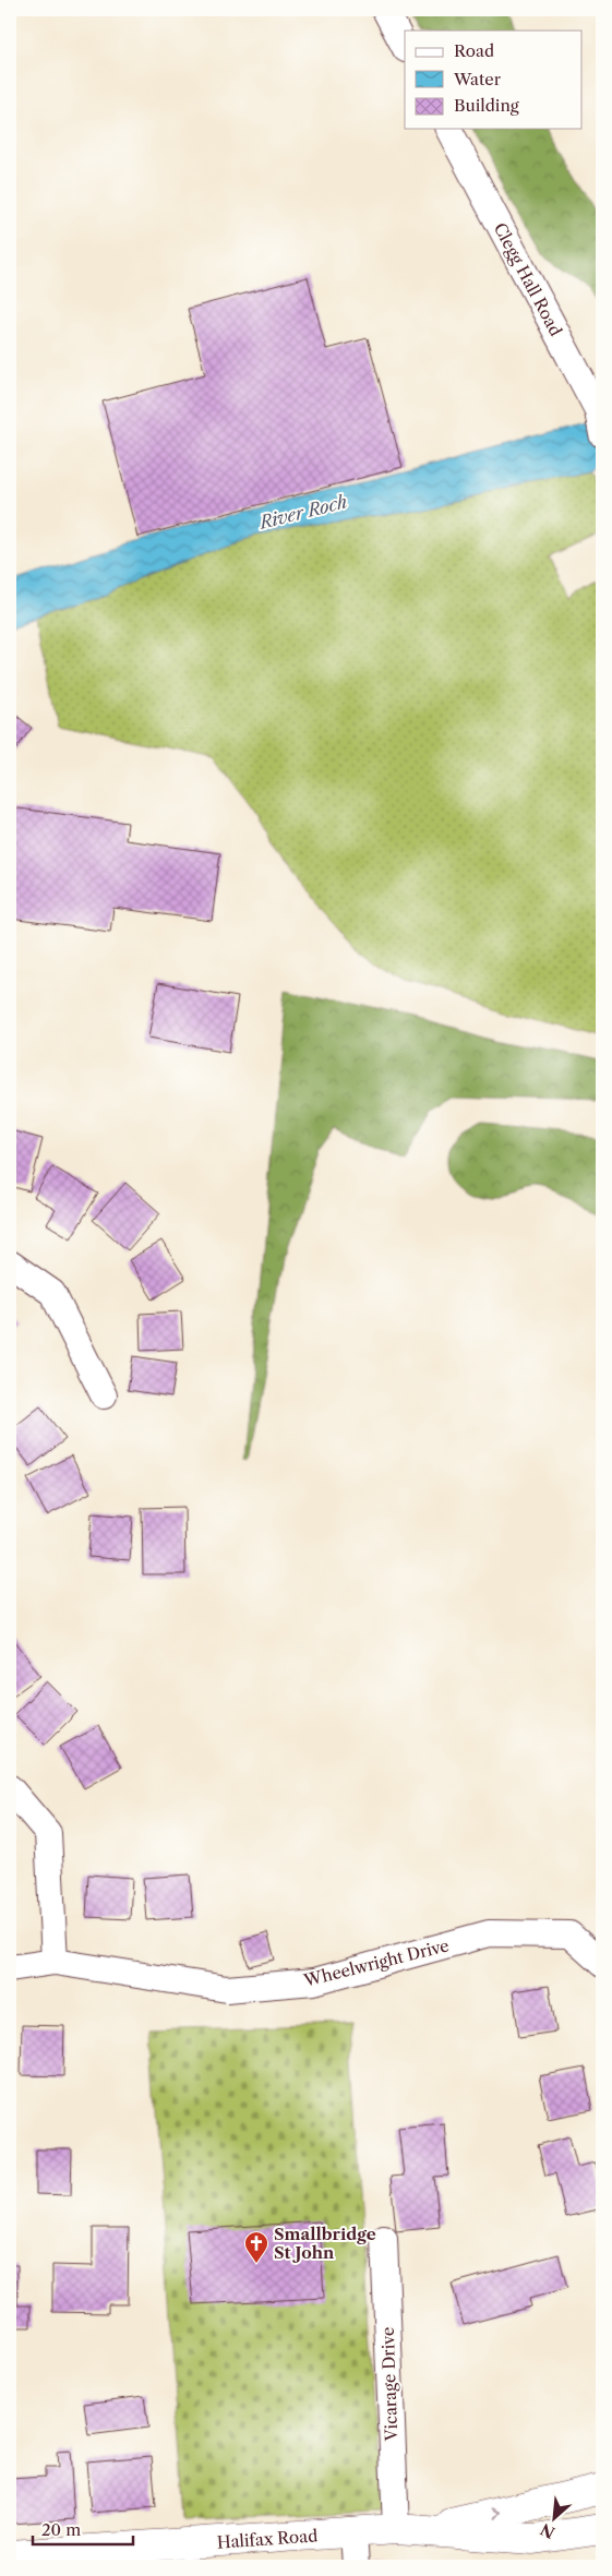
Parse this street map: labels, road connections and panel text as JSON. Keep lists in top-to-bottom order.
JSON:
{
  "streets": {
    "highway": ["Halifax Road"],
    "street": ["Clegg Hall Road", "Wheelwright Drive", "Vicarage Drive"]
  },
  "crossings": [
    ["Vicarage Drive", "Halifax Road"]
  ],
  "water": ["River Roch"],
  "places": {
    "church": ["Smallbridge St John"]
  },
  "legend": ["Road", "Water", "Building"],
  "scale_bar": "20 m",
  "north": "bottom left"
}
